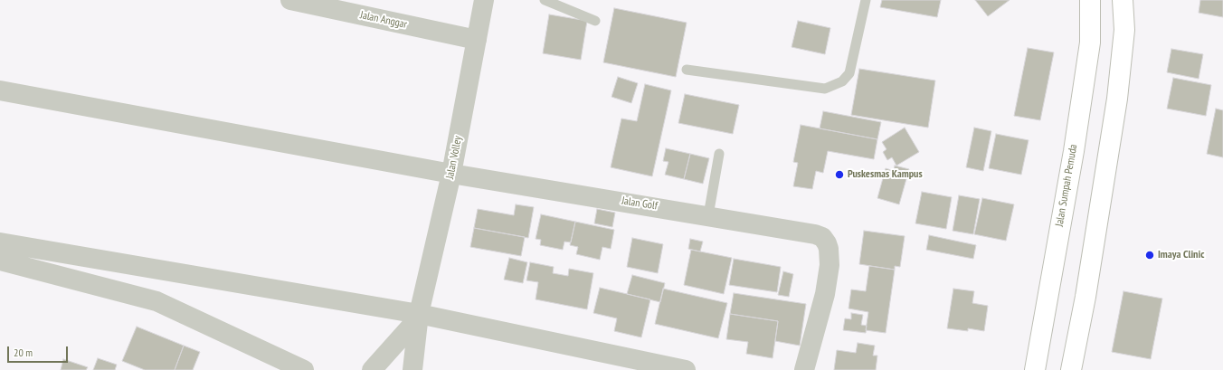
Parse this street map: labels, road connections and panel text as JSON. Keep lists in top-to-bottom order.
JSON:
{
  "streets": {
    "main road": ["Jalan Sumpah Pemuda"],
    "street": ["Jalan Anggar", "Jalan Volley", "Jalan Golf"]
  },
  "crossings": [
    ["Jalan Anggar", "Jalan Volley"],
    ["Jalan Volley", "Jalan Golf"]
  ],
  "places": ["Puskesmas Kampus", "Imaya Clinic"],
  "scale_bar": "20 m"
}
